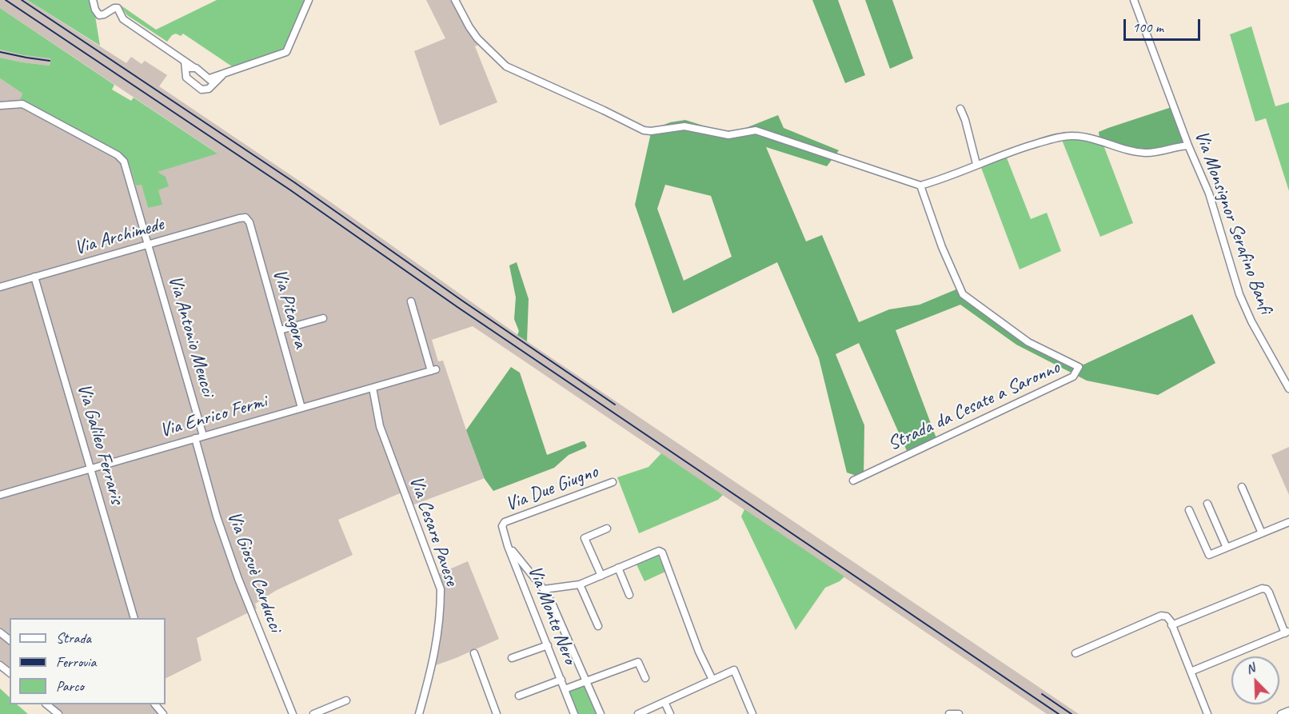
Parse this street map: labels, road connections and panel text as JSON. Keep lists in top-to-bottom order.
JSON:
{
  "streets": {
    "street": [
      "Via Monsignor Serafino Banfi",
      "Via Archimede",
      "Via Pitagora",
      "Via Antonio Meucci",
      "Strada da Cesate a Saronno",
      "Via Enrico Fermi",
      "Via Galileo Ferraris",
      "Via Due Giugno",
      "Via Cesare Pavese",
      "Via Giosuè Carducci",
      "Via Monte Nero"
    ]
  },
  "crossings": [
    ["Via Archimede", "Via Pitagora"],
    ["Via Archimede", "Via Antonio Meucci"],
    ["Via Archimede", "Via Galileo Ferraris"],
    ["Via Pitagora", "Via Enrico Fermi"],
    ["Via Antonio Meucci", "Via Enrico Fermi"],
    ["Via Enrico Fermi", "Via Galileo Ferraris"],
    ["Via Enrico Fermi", "Via Cesare Pavese"],
    ["Via Enrico Fermi", "Via Giosuè Carducci"],
    ["Via Due Giugno", "Via Monte Nero"]
  ],
  "legend": ["Strada", "Ferrovia", "Parco"],
  "scale_bar": "100 m",
  "north": "top left"
}
